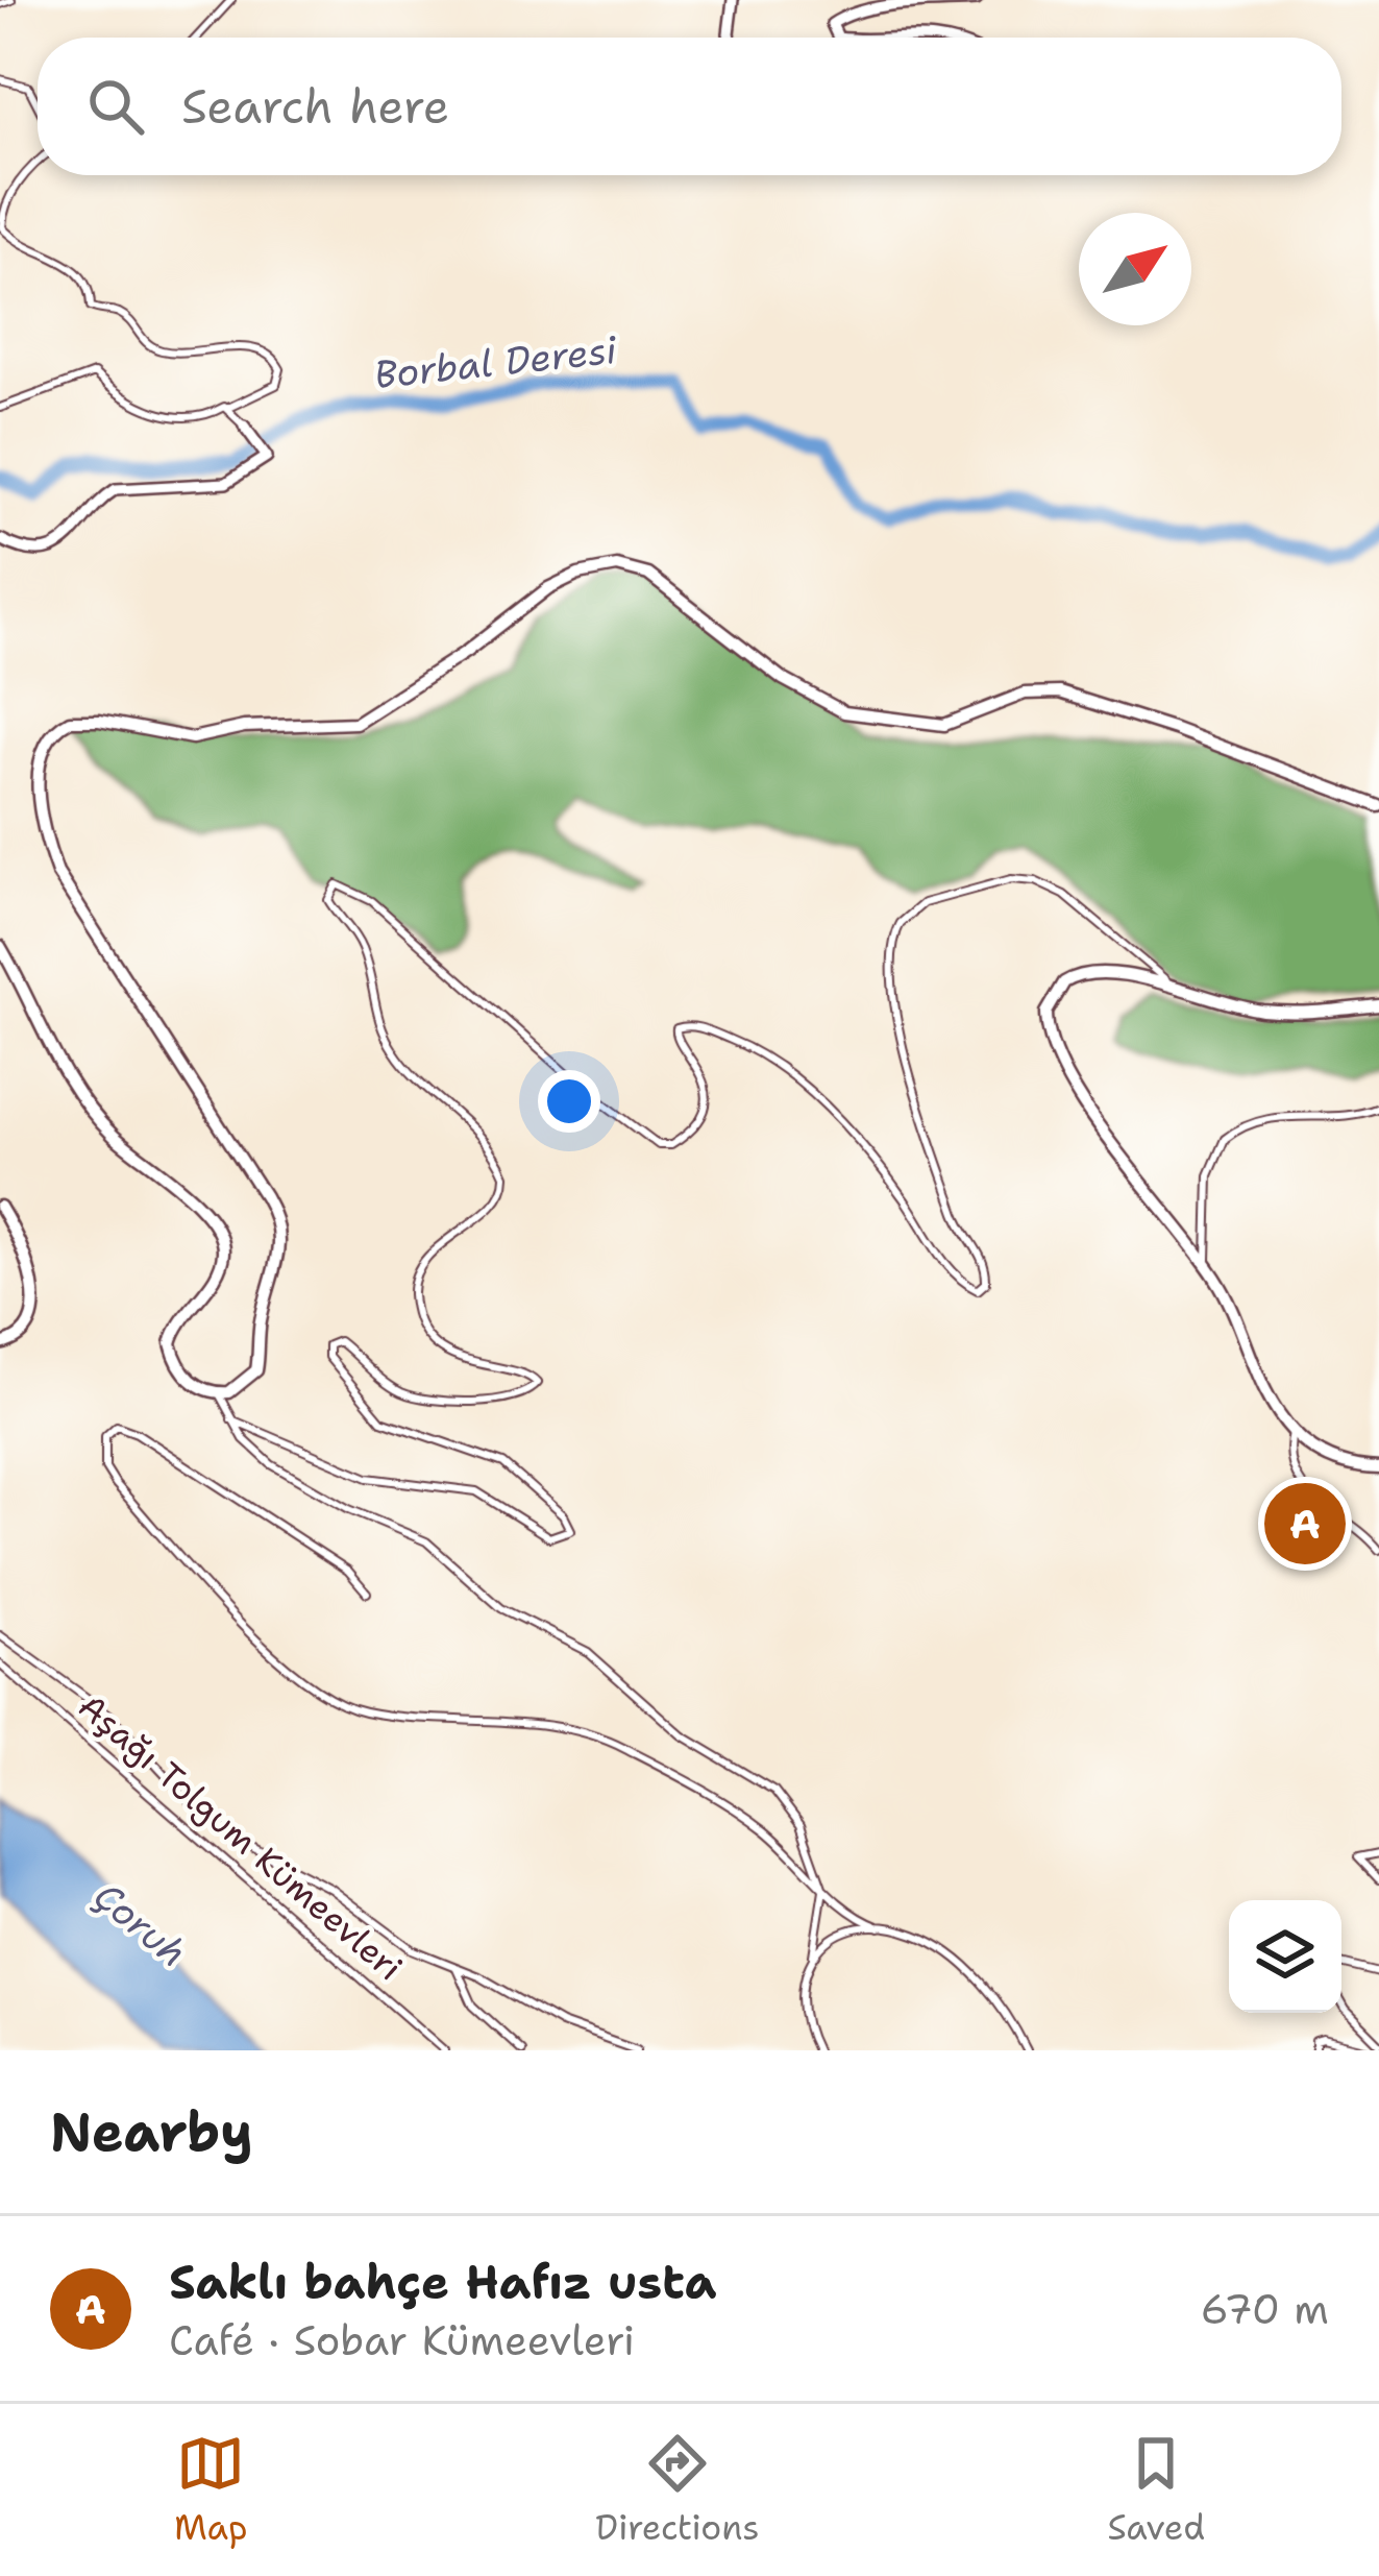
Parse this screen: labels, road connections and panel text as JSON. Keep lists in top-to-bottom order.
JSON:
{
  "streets": {
    "street": ["Aşağı Tolgum Kümeevleri"]
  },
  "water": ["Borbal Deresi", "Çoruh"],
  "north": "top right",
  "page": {
    "search": "Search here",
    "pins": "A",
    "heading": "Nearby",
    "list": [
      {
        "mark": "A",
        "name": "Saklı bahçe Hafız usta",
        "note": "Café · Sobar Kümeevleri",
        "value": "670 m"
      }
    ],
    "nav": ["Map", "Directions", "Saved"]
  }
}
